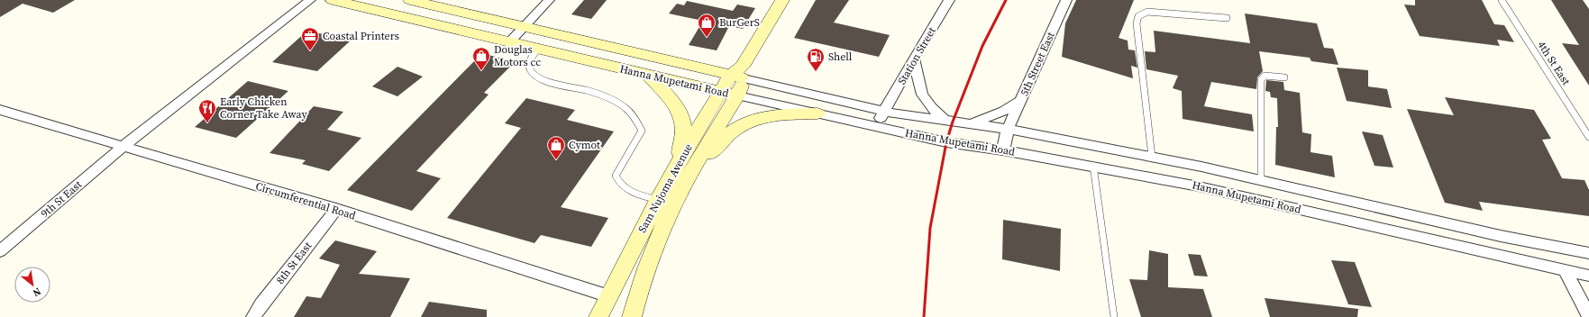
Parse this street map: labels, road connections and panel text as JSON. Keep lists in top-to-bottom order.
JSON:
{
  "streets": {
    "main road": ["Hanna Mupetami Road", "Sam Nujoma Avenue"],
    "street": [
      "Station Street",
      "5th Street East",
      "9th St East",
      "Circumferential Road",
      "8th St East"
    ],
    "lane": ["4th St East"]
  },
  "crossings": [
    ["Station Street", "Hanna Mupetami Road"],
    ["5th Street East", "Hanna Mupetami Road"],
    ["Hanna Mupetami Road", "Sam Nujoma Avenue"],
    ["Sam Nujoma Avenue", "Circumferential Road"],
    ["9th St East", "Circumferential Road"],
    ["Circumferential Road", "8th St East"]
  ],
  "places": {
    "shop": ["BurGerS", "Douglas Motors cc", "Cymot"],
    "office": ["Coastal Printers"],
    "fuel station": ["Shell"],
    "restaurant": ["Early Chicken Corner Take Away"]
  },
  "north": "bottom right"
}
